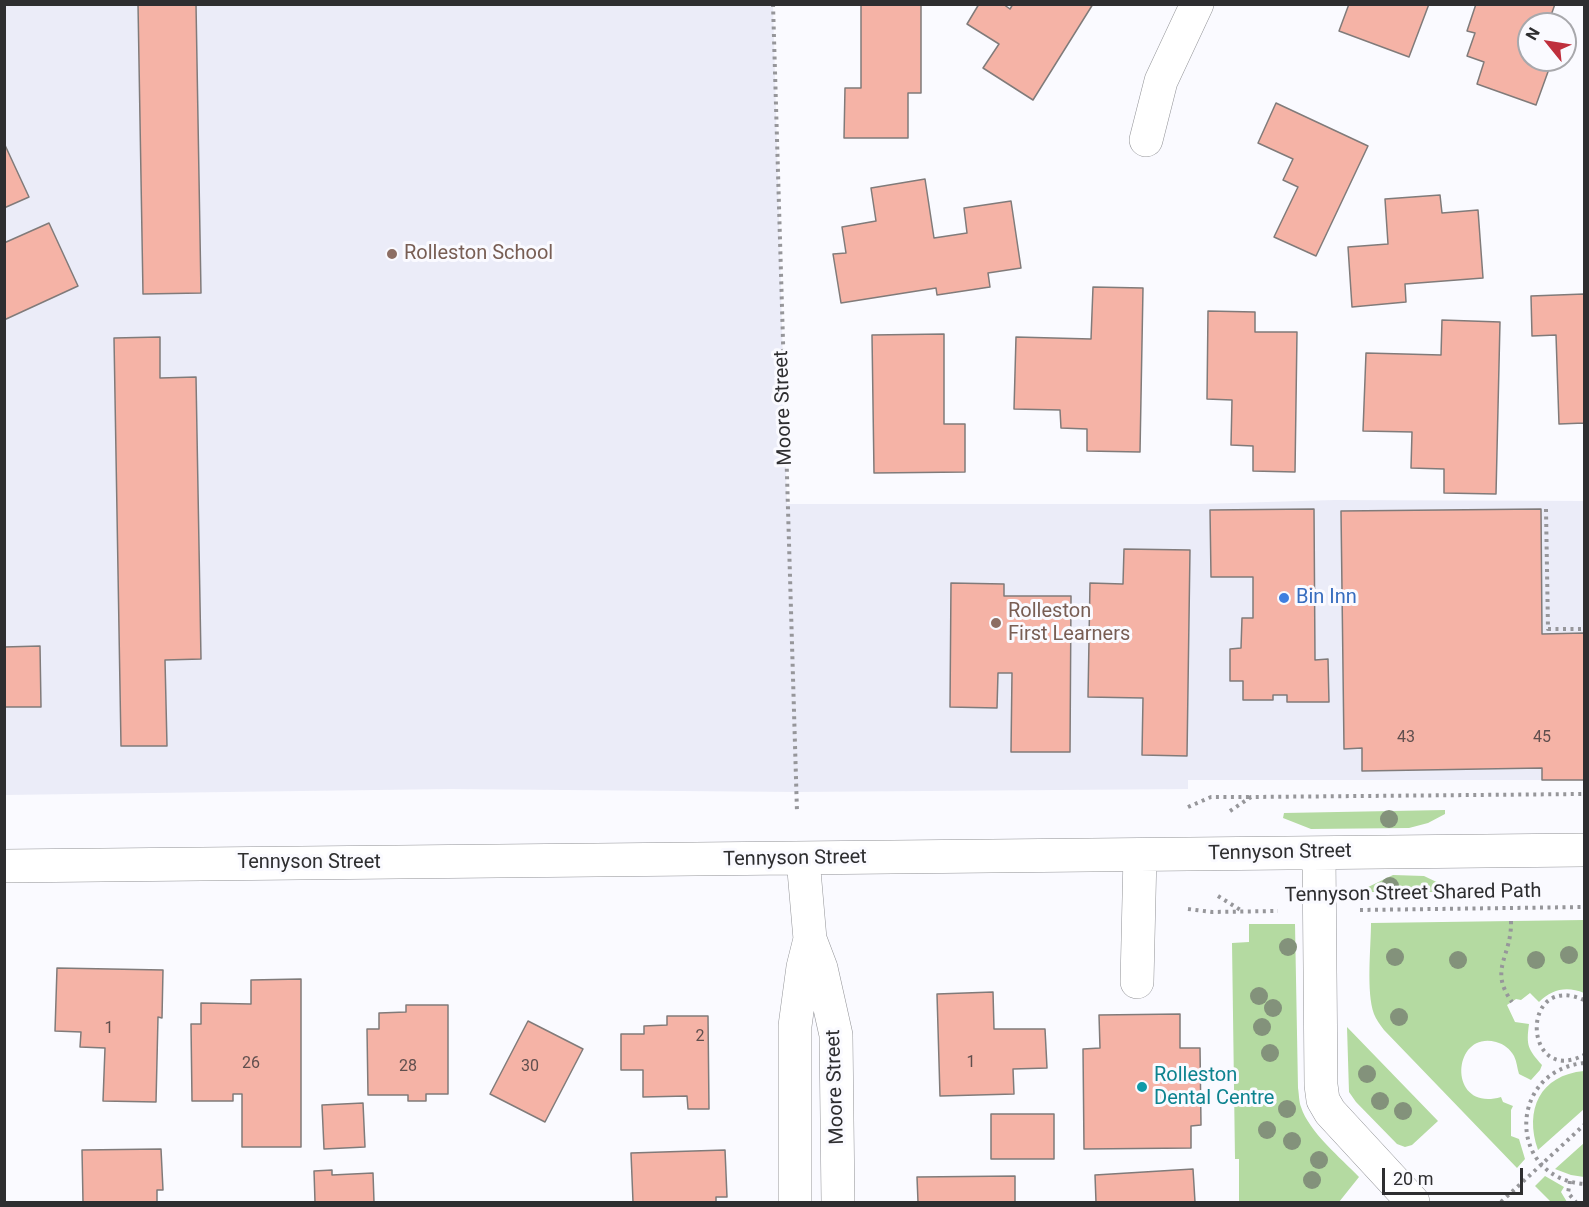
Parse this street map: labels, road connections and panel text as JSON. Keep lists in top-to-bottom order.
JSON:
{
  "streets": {
    "street": ["Moore Street", "Tennyson Street"],
    "path": ["Tennyson Street Shared Path"]
  },
  "crossings": [
    ["Moore Street", "Tennyson Street"]
  ],
  "places": [
    "Rolleston School",
    "Bin Inn",
    "Rolleston First Learners",
    "Rolleston Dental Centre"
  ],
  "house_numbers": [
    "43",
    "45",
    "1",
    "2",
    "1",
    "26",
    "28",
    "30"
  ],
  "scale_bar": "20 m",
  "north": "top left"
}
